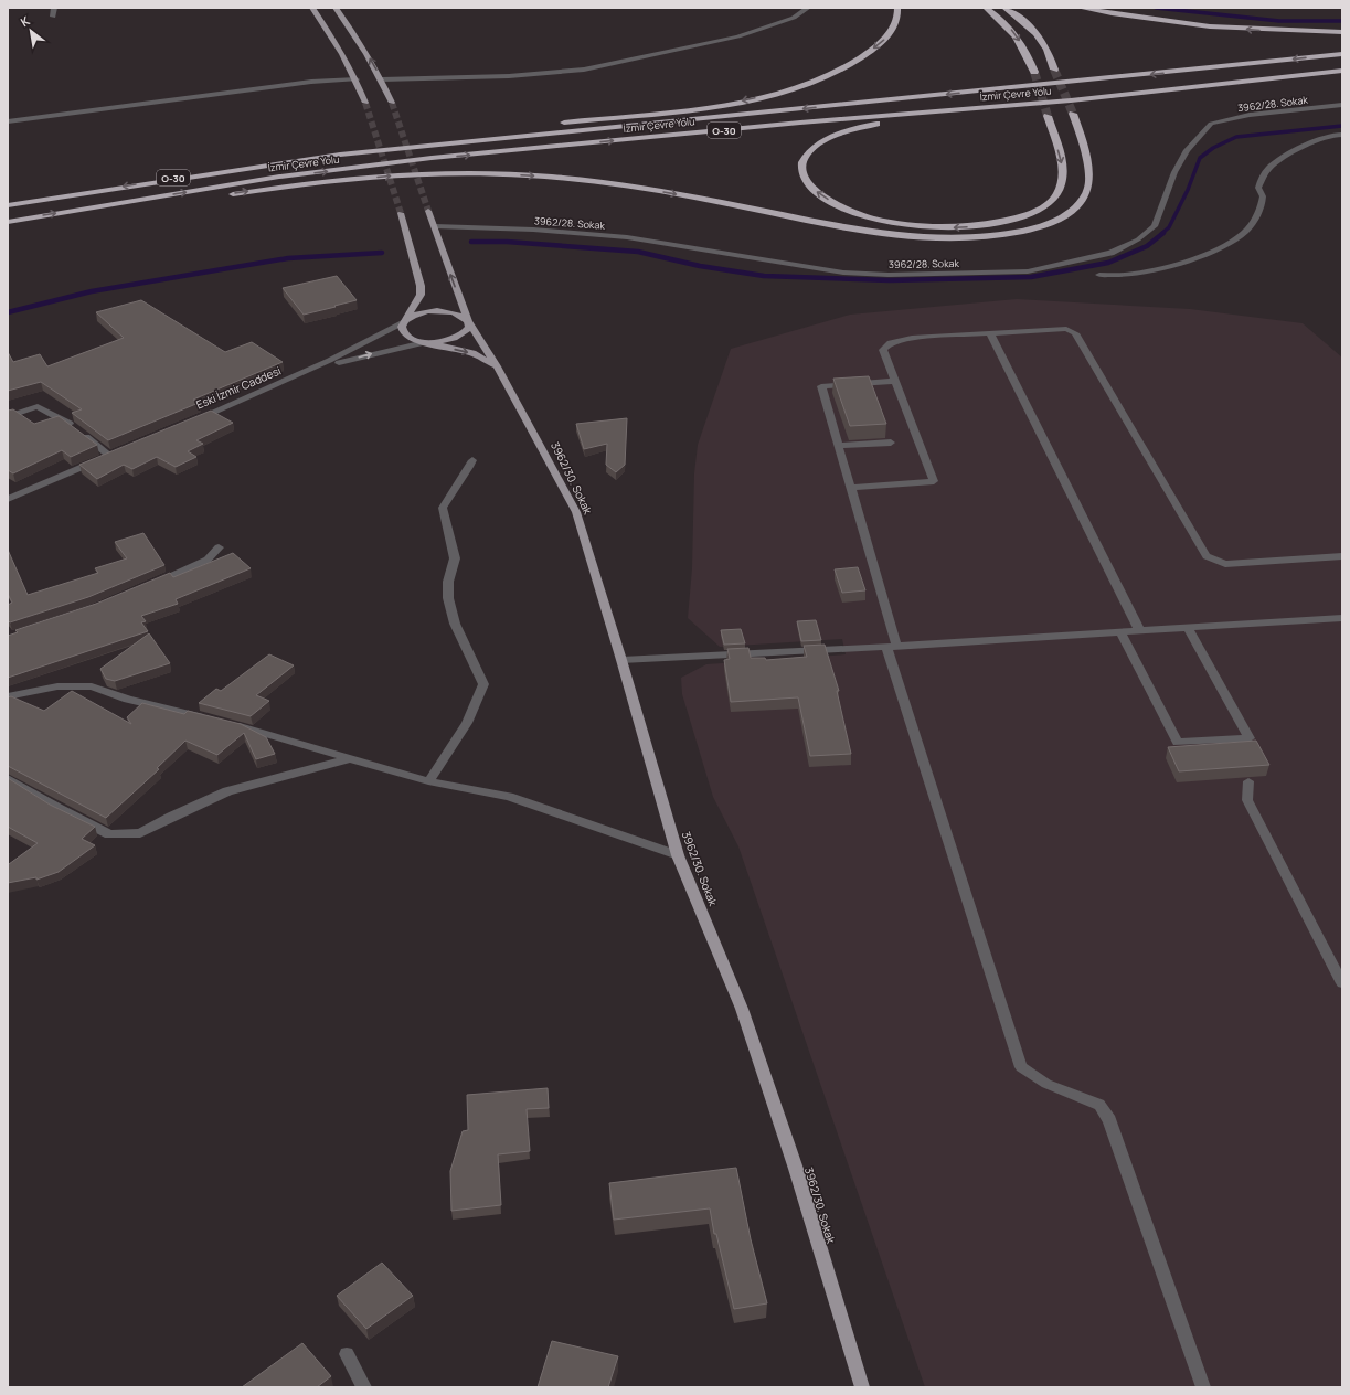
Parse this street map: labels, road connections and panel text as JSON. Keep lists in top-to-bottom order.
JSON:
{
  "streets": {
    "highway": ["İzmir Çevre Yolu", "O-30"],
    "main road": ["3962/30. Sokak"],
    "street": ["3962/28. Sokak", "Eski İzmir Caddesi"]
  },
  "crossings": [
    ["3962/28. Sokak", "3962/30. Sokak"]
  ],
  "north": "top left"
}
